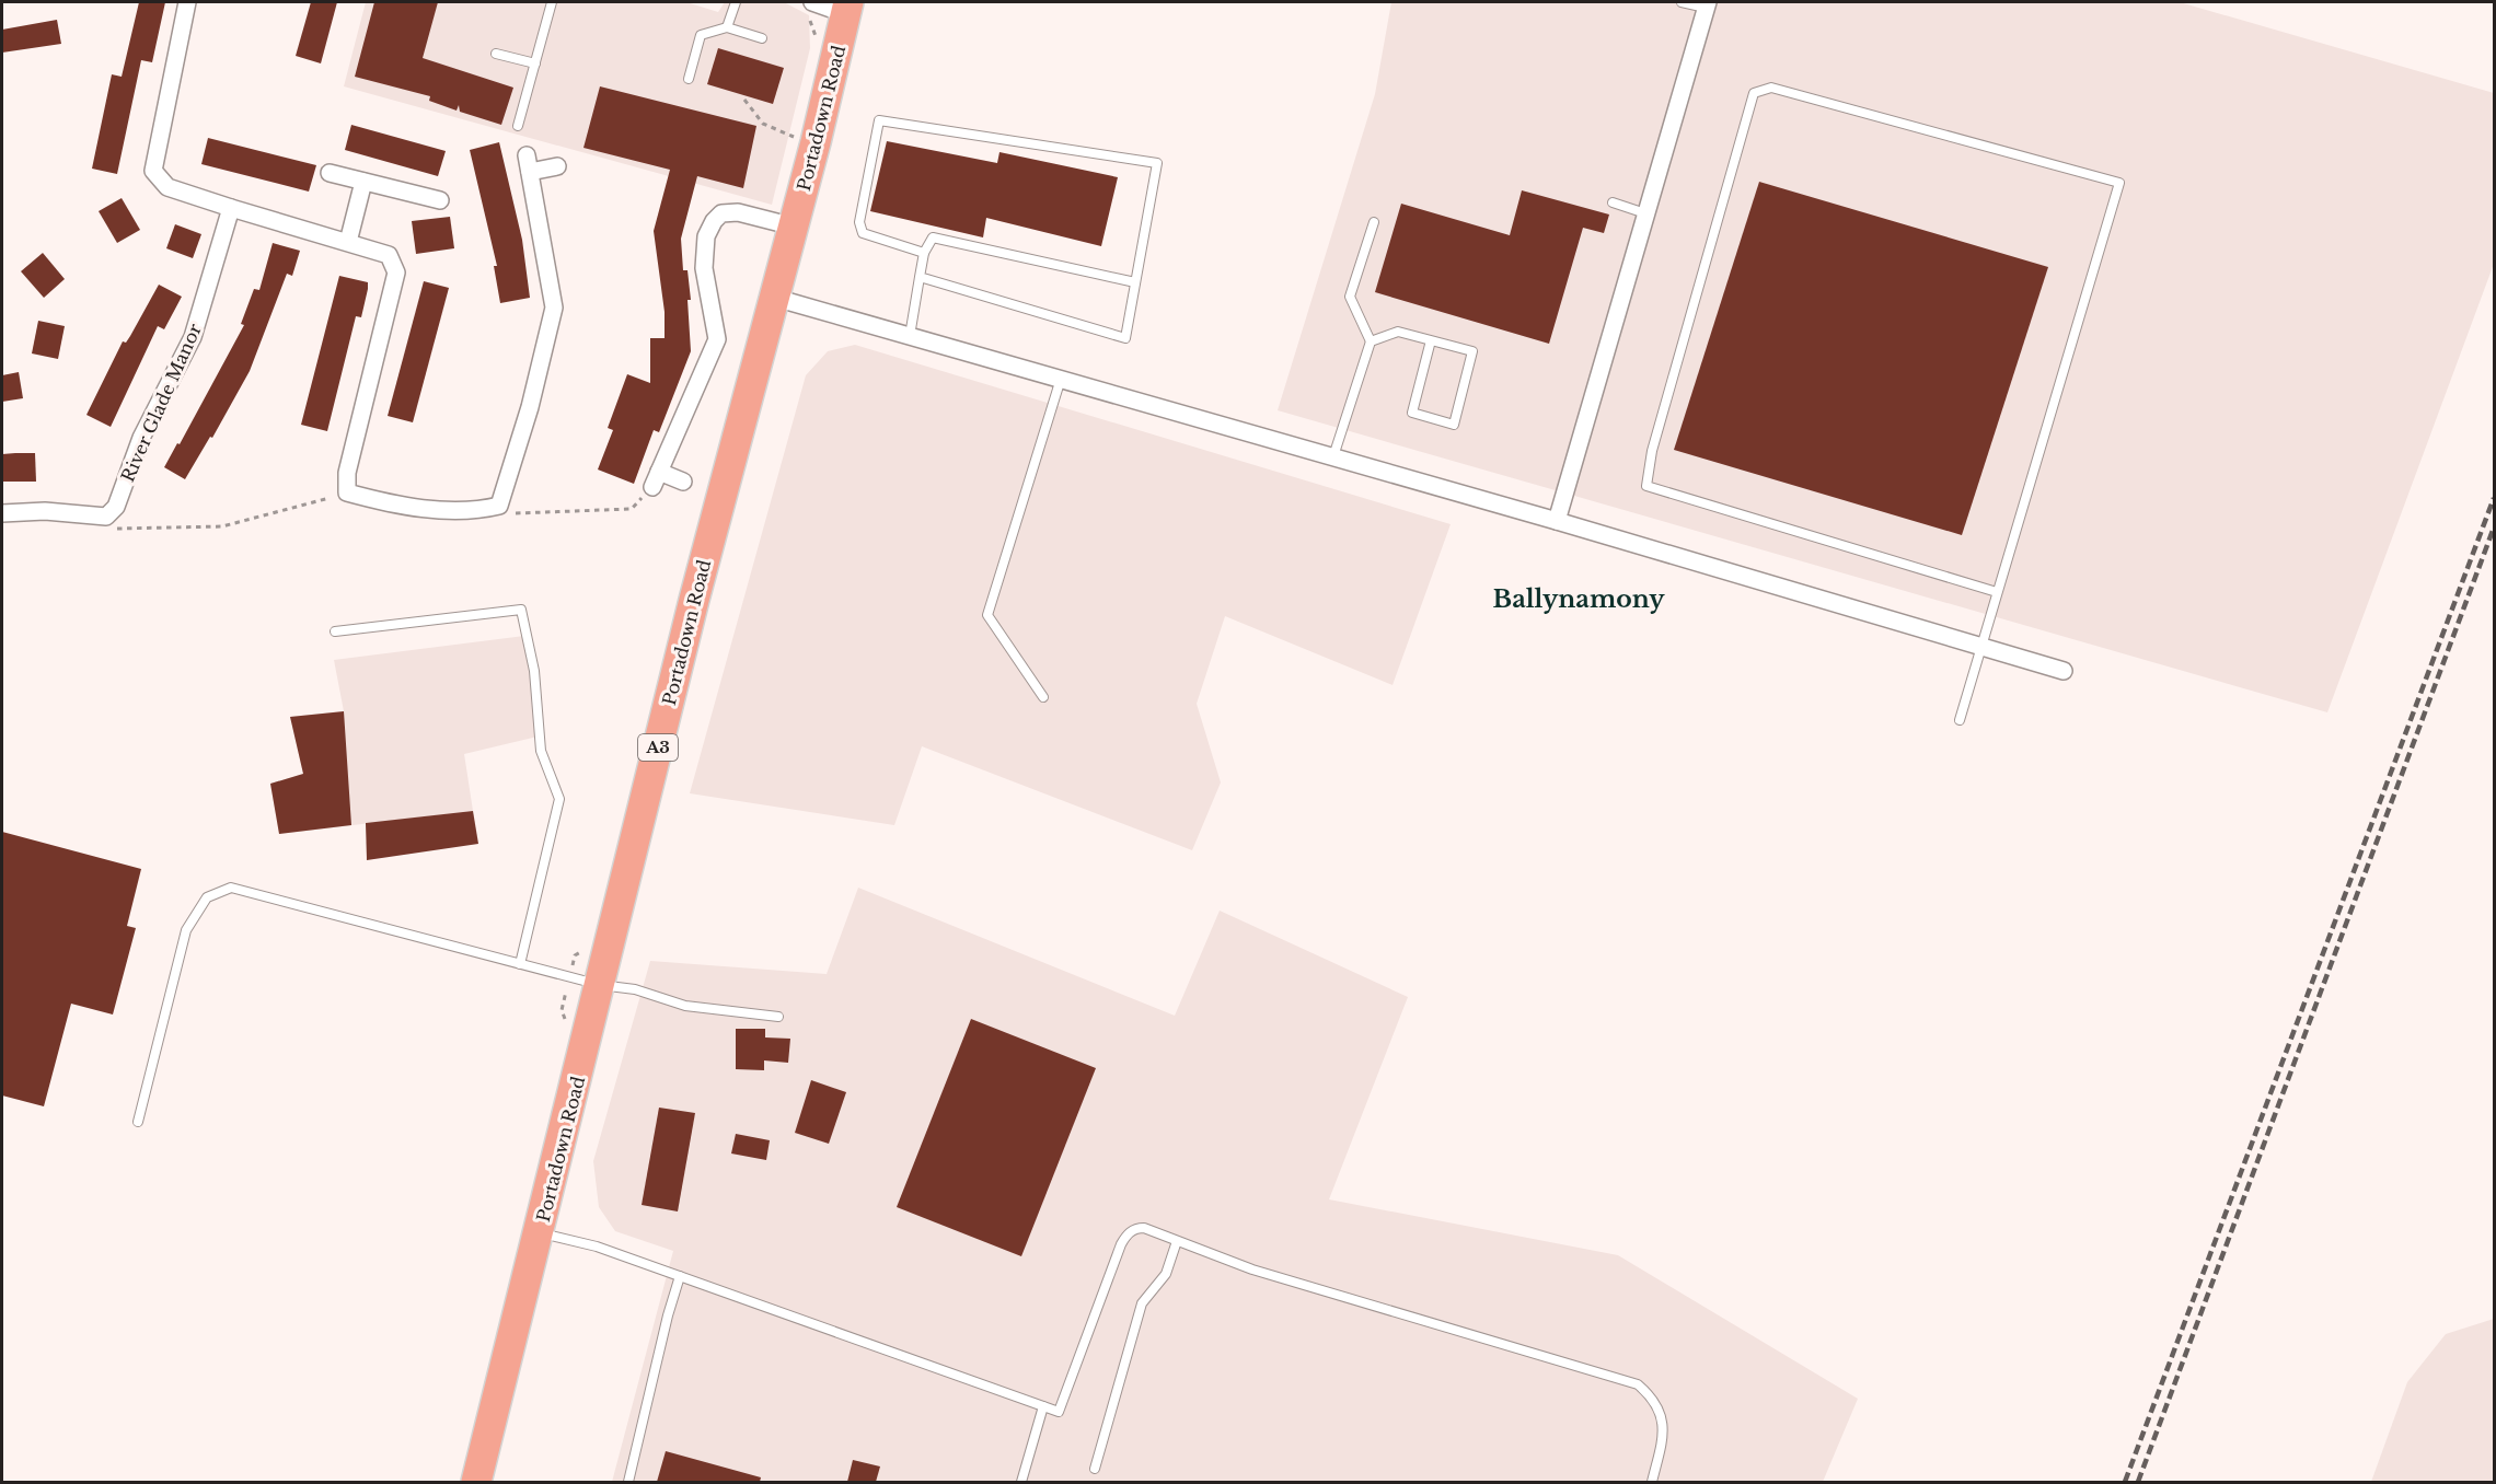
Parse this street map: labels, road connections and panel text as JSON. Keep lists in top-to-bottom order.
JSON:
{
  "streets": {
    "highway": ["Portadown Road", "A3"],
    "street": ["River Glade Manor"]
  },
  "districts": ["Ballynamony"]
}
